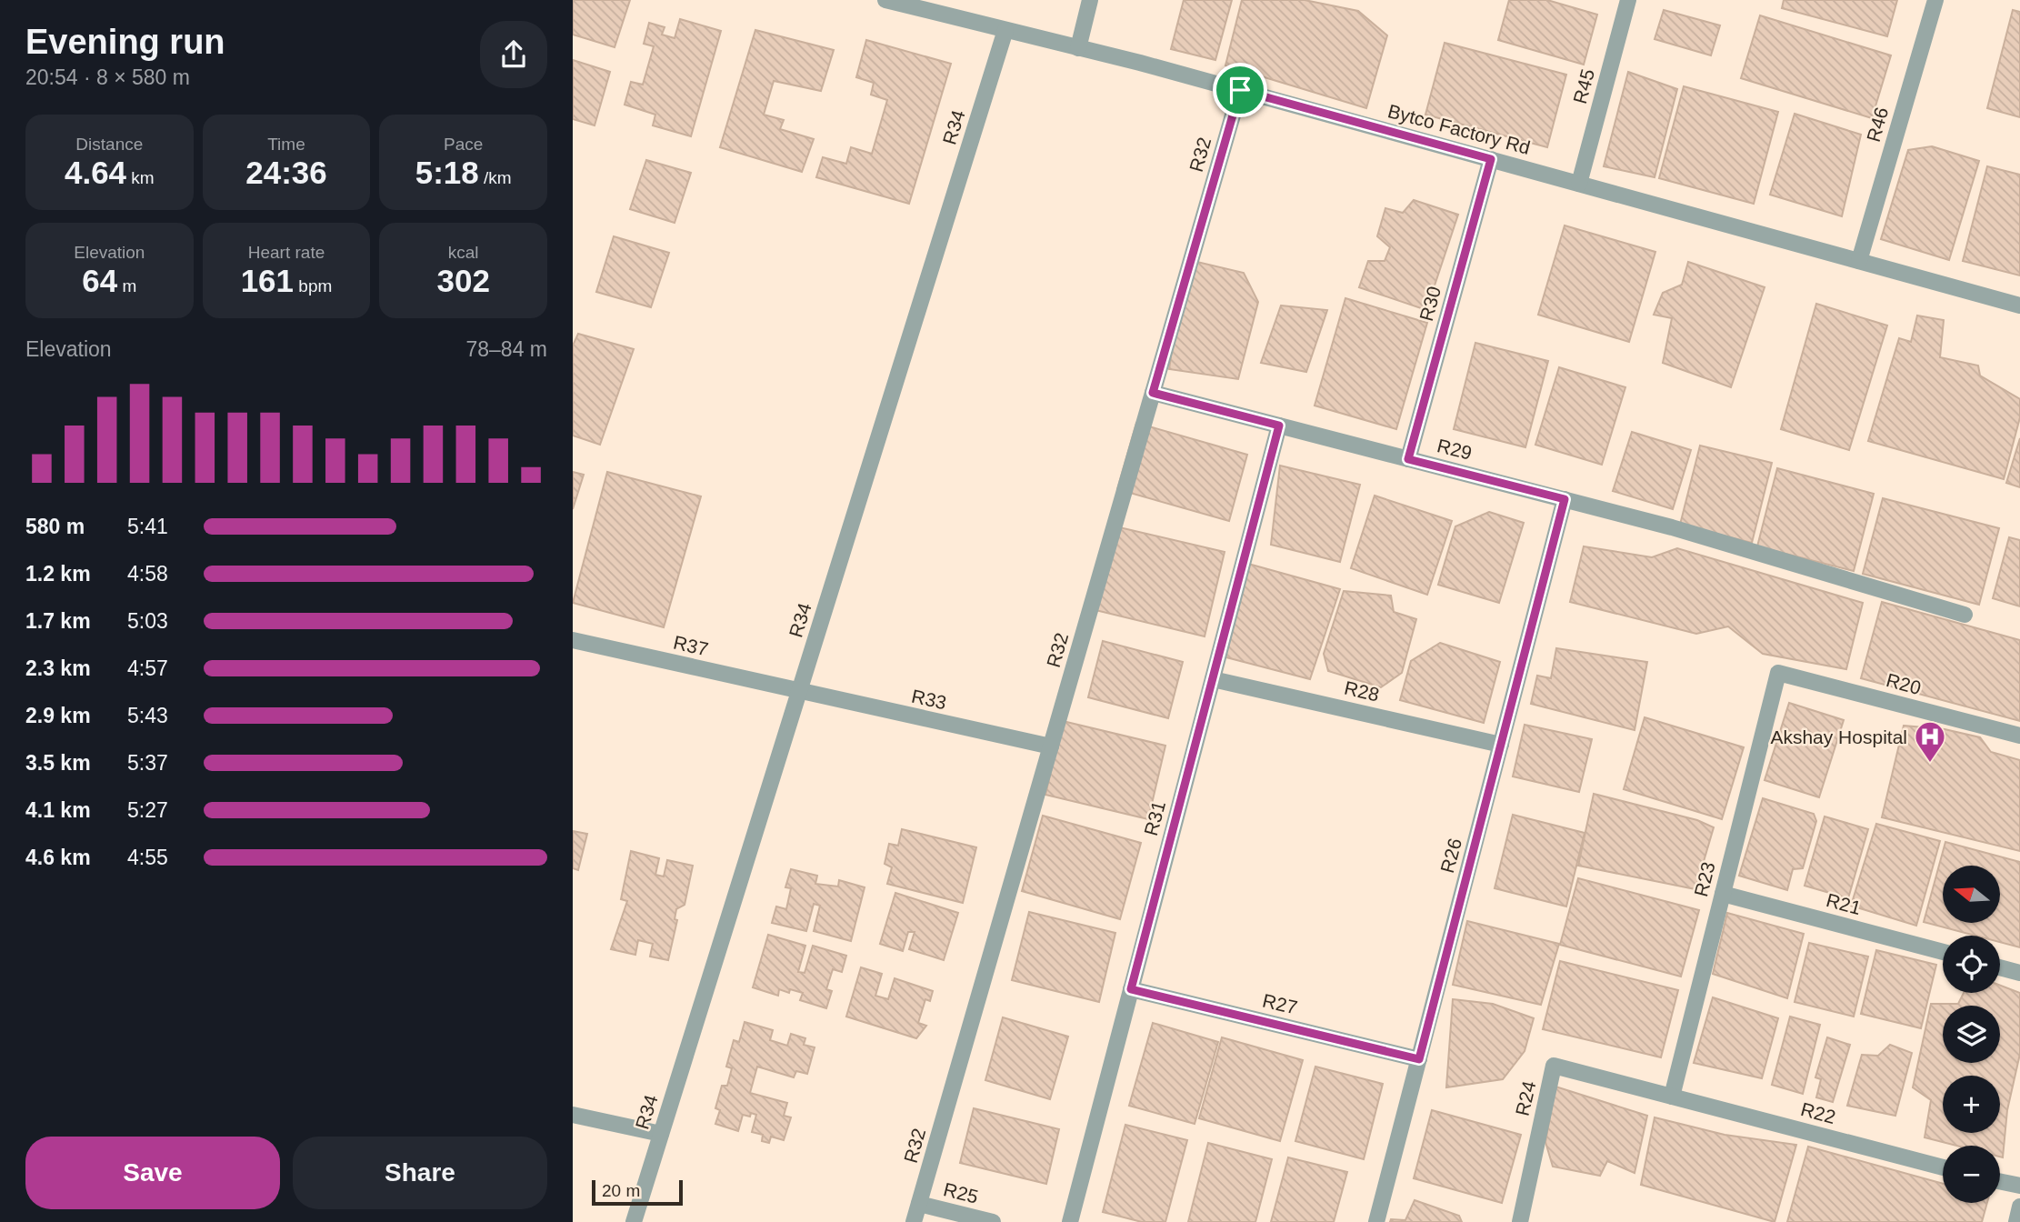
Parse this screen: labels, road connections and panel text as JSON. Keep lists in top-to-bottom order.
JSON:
{
  "streets": {
    "street": [
      "R45",
      "R46",
      "R34",
      "Bytco Factory Rd",
      "R32",
      "R30",
      "R29",
      "R37",
      "R20",
      "R28",
      "R33",
      "R31",
      "R26",
      "R23",
      "R21",
      "R27",
      "R24",
      "R22",
      "R25"
    ]
  },
  "crossings": [
    ["R45", "Bytco Factory Rd"],
    ["R46", "Bytco Factory Rd"],
    ["R34", "Bytco Factory Rd"],
    ["R34", "R37"],
    ["R34", "R33"],
    ["Bytco Factory Rd", "R32"],
    ["Bytco Factory Rd", "R30"],
    ["R32", "R29"],
    ["R32", "R33"],
    ["R32", "R25"],
    ["R30", "R29"],
    ["R29", "R31"],
    ["R29", "R26"],
    ["R37", "R33"],
    ["R20", "R23"],
    ["R28", "R31"],
    ["R28", "R26"],
    ["R31", "R27"],
    ["R26", "R27"],
    ["R23", "R21"],
    ["R23", "R24"],
    ["R23", "R22"],
    ["R24", "R22"]
  ],
  "places": {
    "hospital": ["Akshay Hospital"]
  },
  "scale_bar": "20 m",
  "north": "left",
  "page": {
    "heading": ["Evening run", "20:54 · 8 × 580 m"],
    "stats": [
      ["Distance", "4.64 km"],
      ["Time", "24:36"],
      ["Pace", "5:18 /km"],
      ["Elevation", "64 m"],
      ["Heart rate", "161 bpm"],
      ["kcal", "302"]
    ],
    "chart": ["Elevation", "78–84 m"],
    "list": [
      {
        "name": "580 m",
        "note": "5:41"
      },
      {
        "name": "1.2 km",
        "note": "4:58"
      },
      {
        "name": "1.7 km",
        "note": "5:03"
      },
      {
        "name": "2.3 km",
        "note": "4:57"
      },
      {
        "name": "2.9 km",
        "note": "5:43"
      },
      {
        "name": "3.5 km",
        "note": "5:37"
      },
      {
        "name": "4.1 km",
        "note": "5:27"
      },
      {
        "name": "4.6 km",
        "note": "4:55"
      }
    ],
    "map_buttons": ["+", "−"],
    "buttons": ["Save", "Share"],
    "scale": "20 m"
  }
}
